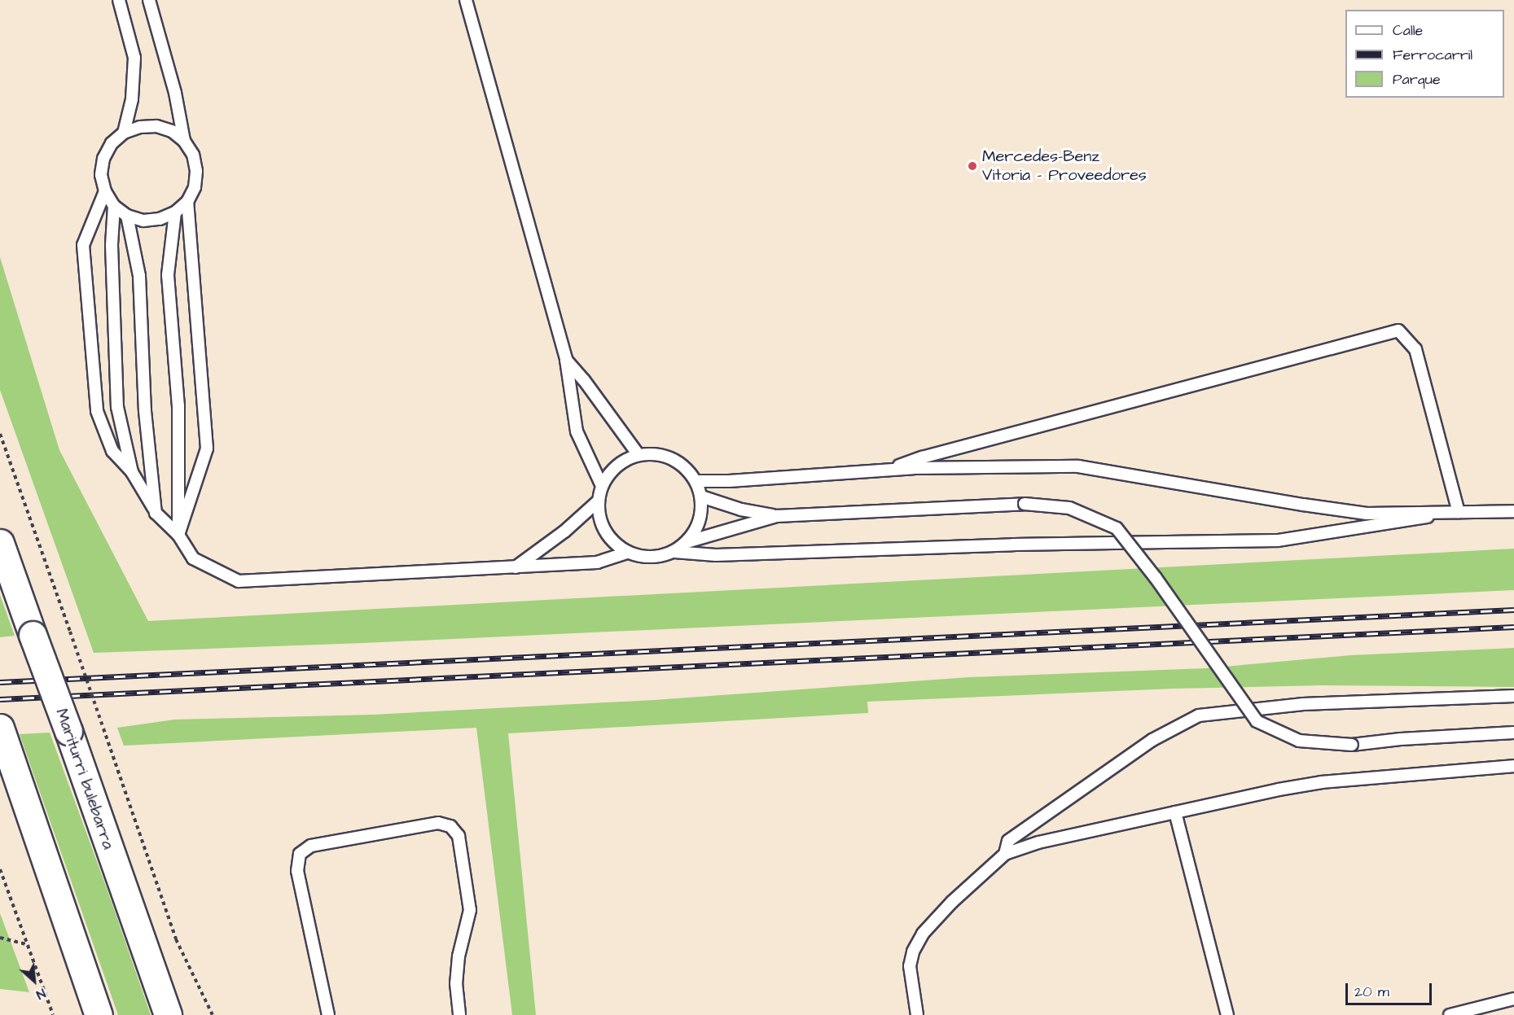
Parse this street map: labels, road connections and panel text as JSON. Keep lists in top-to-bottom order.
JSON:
{
  "streets": {
    "main road": ["Mariturri bulebarra"]
  },
  "places": ["Mercedes-Benz Vitoria - Proveedores"],
  "legend": ["Calle", "Ferrocarril", "Parque"],
  "scale_bar": "20 m",
  "north": "bottom right"
}
